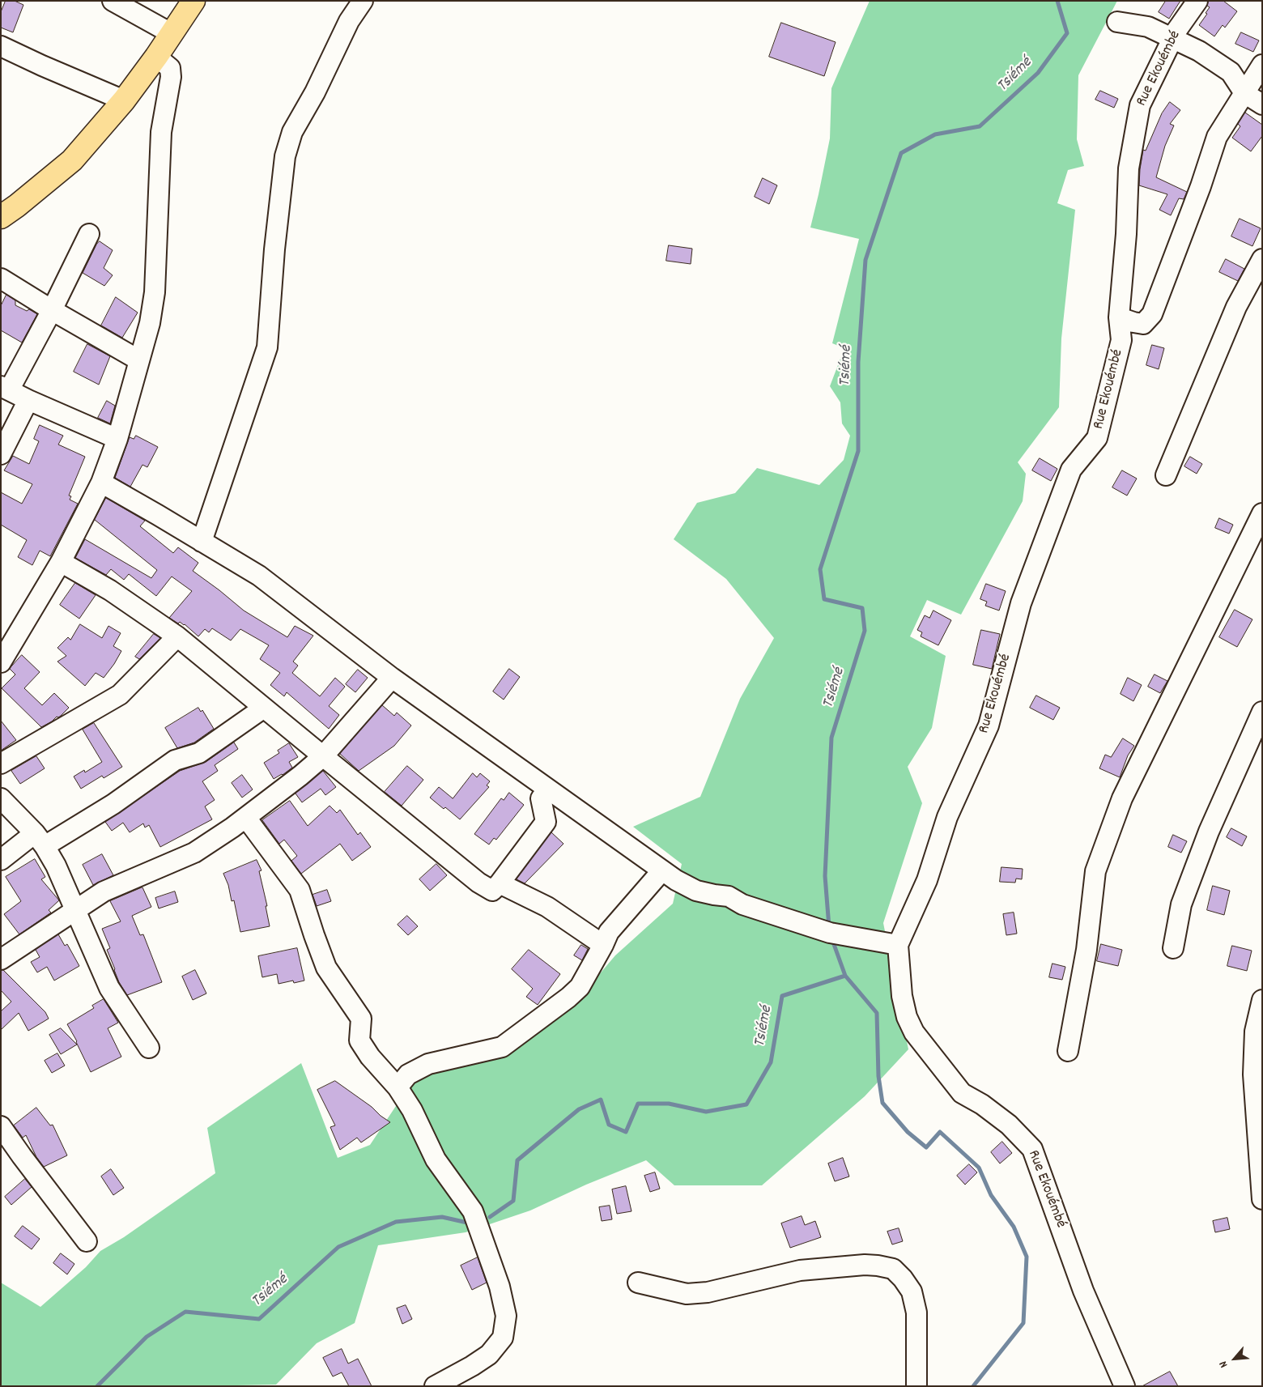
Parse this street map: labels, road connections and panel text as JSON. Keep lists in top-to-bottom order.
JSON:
{
  "streets": {
    "street": ["Rue Ekouémbé"]
  },
  "water": ["Tsiémé"],
  "north": "bottom left"
}
